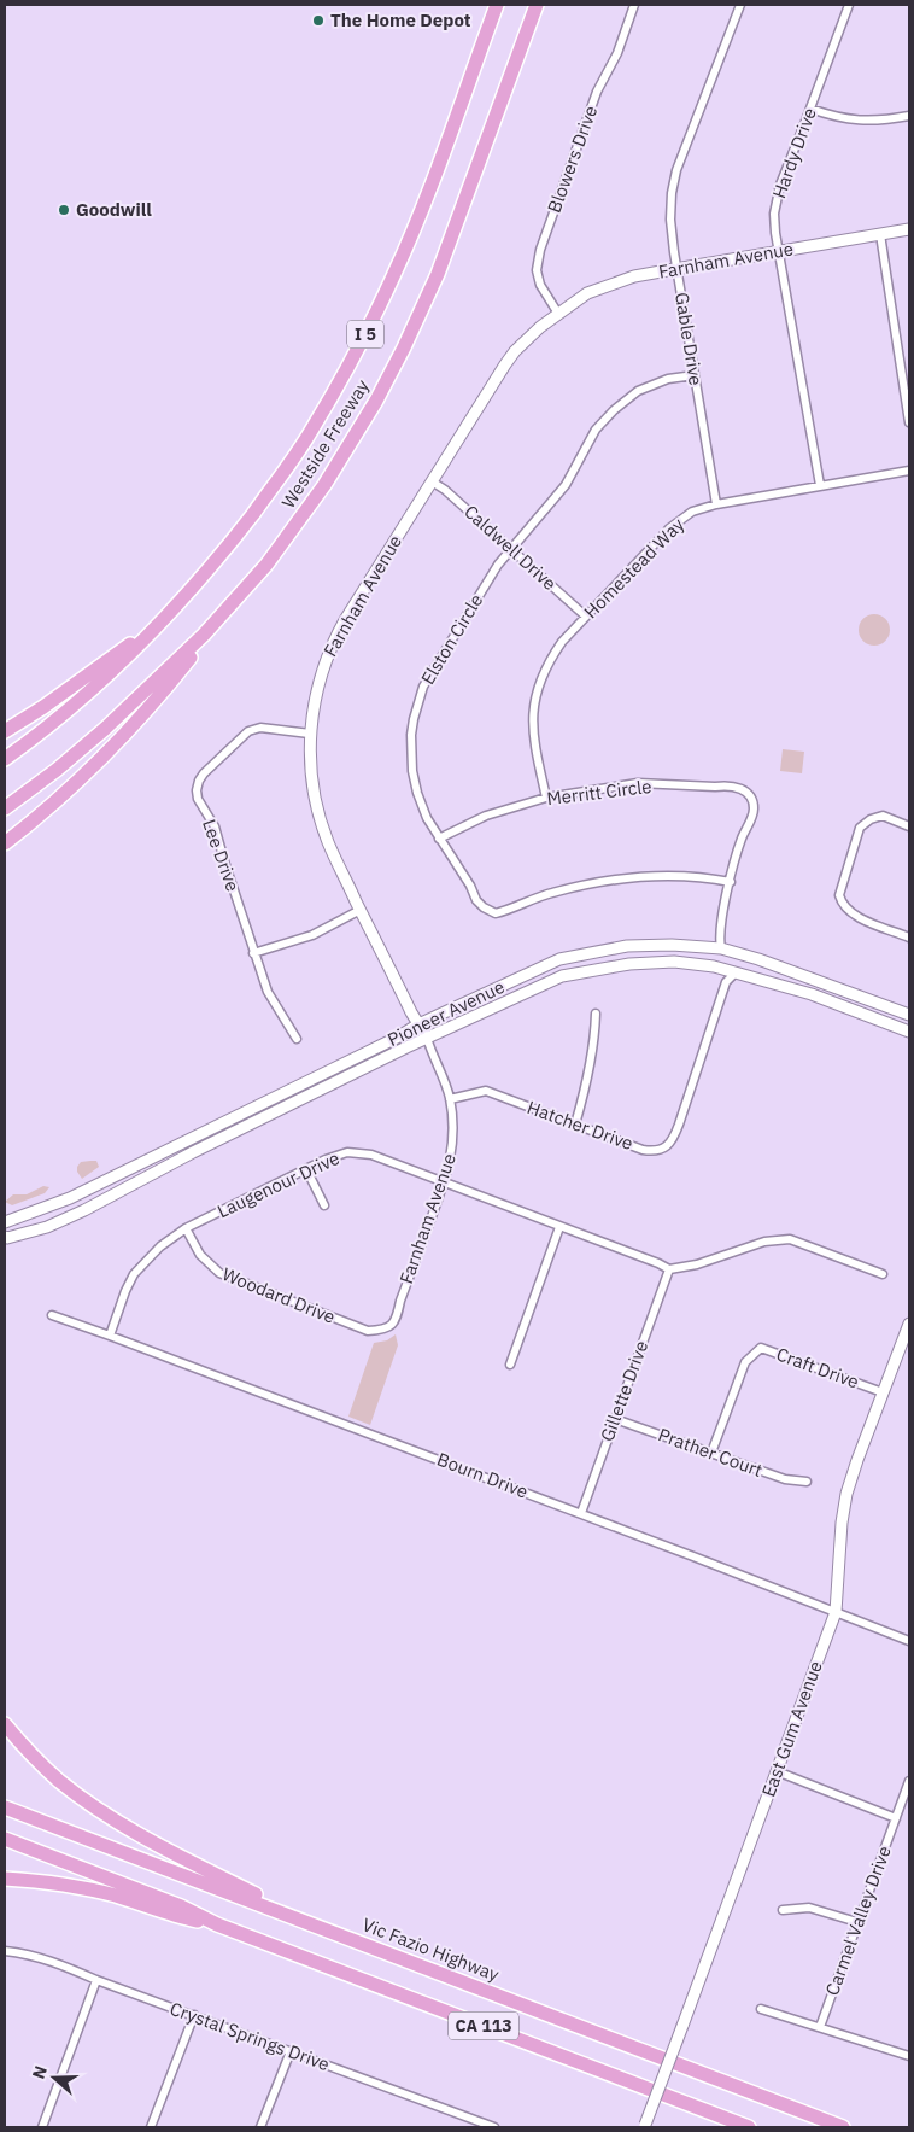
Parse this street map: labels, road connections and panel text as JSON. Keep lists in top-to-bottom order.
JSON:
{
  "streets": {
    "highway": [
      "I 5",
      "Westside Freeway",
      "Vic Fazio Highway",
      "CA 113"
    ],
    "main road": ["Farnham Avenue", "Pioneer Avenue", "East Gum Avenue"],
    "street": [
      "Hardy Drive",
      "Blowers Drive",
      "Gable Drive",
      "Caldwell Drive",
      "Homestead Way",
      "Elston Circle",
      "Merritt Circle",
      "Lee Drive",
      "Hatcher Drive",
      "Laugenour Drive",
      "Woodard Drive",
      "Craft Drive",
      "Gillette Drive",
      "Prather Court",
      "Bourn Drive",
      "Carmel Valley Drive",
      "Crystal Springs Drive"
    ]
  },
  "crossings": [
    ["Hardy Drive", "Farnham Avenue"],
    ["Hardy Drive", "Homestead Way"],
    ["Blowers Drive", "Farnham Avenue"],
    ["Farnham Avenue", "Gable Drive"],
    ["Farnham Avenue", "Caldwell Drive"],
    ["Farnham Avenue", "Lee Drive"],
    ["Farnham Avenue", "Pioneer Avenue"],
    ["Farnham Avenue", "Hatcher Drive"],
    ["Farnham Avenue", "Laugenour Drive"],
    ["Farnham Avenue", "Woodard Drive"],
    ["Gable Drive", "Homestead Way"],
    ["Gable Drive", "Elston Circle"],
    ["Caldwell Drive", "Homestead Way"],
    ["Caldwell Drive", "Elston Circle"],
    ["Homestead Way", "Merritt Circle"],
    ["Elston Circle", "Merritt Circle"],
    ["Merritt Circle", "Pioneer Avenue"],
    ["Pioneer Avenue", "Hatcher Drive"],
    ["Laugenour Drive", "Woodard Drive"],
    ["Laugenour Drive", "Gillette Drive"],
    ["Laugenour Drive", "Bourn Drive"],
    ["Craft Drive", "Prather Court"],
    ["Craft Drive", "East Gum Avenue"],
    ["Gillette Drive", "Prather Court"],
    ["Gillette Drive", "Bourn Drive"],
    ["Bourn Drive", "East Gum Avenue"]
  ],
  "places": ["The Home Depot", "Goodwill"],
  "north": "left"
}
